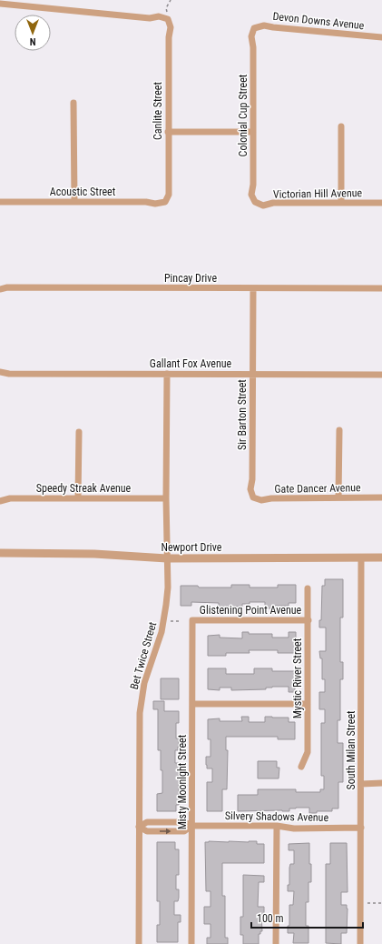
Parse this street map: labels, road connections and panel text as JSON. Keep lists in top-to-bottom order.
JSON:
{
  "streets": {
    "street": [
      "Devon Downs Avenue",
      "Canlite Street",
      "Colonial Cup Street",
      "Acoustic Street",
      "Victorian Hill Avenue",
      "Pincay Drive",
      "Gallant Fox Avenue",
      "Sir Barton Street",
      "Speedy Streak Avenue",
      "Gate Dancer Avenue",
      "Newport Drive",
      "Glistening Point Avenue",
      "Bet Twice Street",
      "Mystic River Street",
      "South Milan Street",
      "Misty Moonlght Street",
      "Silvery Shadows Avenue"
    ]
  },
  "crossings": [
    ["Devon Downs Avenue", "Colonial Cup Street"],
    ["Canlite Street", "Acoustic Street"],
    ["Colonial Cup Street", "Victorian Hill Avenue"],
    ["Pincay Drive", "Sir Barton Street"],
    ["Gallant Fox Avenue", "Sir Barton Street"],
    ["Gallant Fox Avenue", "Bet Twice Street"],
    ["Sir Barton Street", "Gate Dancer Avenue"],
    ["Speedy Streak Avenue", "Bet Twice Street"],
    ["Newport Drive", "Bet Twice Street"],
    ["Newport Drive", "South Milan Street"],
    ["Glistening Point Avenue", "Mystic River Street"],
    ["Glistening Point Avenue", "Misty Moonlght Street"],
    ["Bet Twice Street", "Silvery Shadows Avenue"],
    ["South Milan Street", "Silvery Shadows Avenue"],
    ["Misty Moonlght Street", "Silvery Shadows Avenue"]
  ],
  "scale_bar": "100 m",
  "north": "bottom"
}
